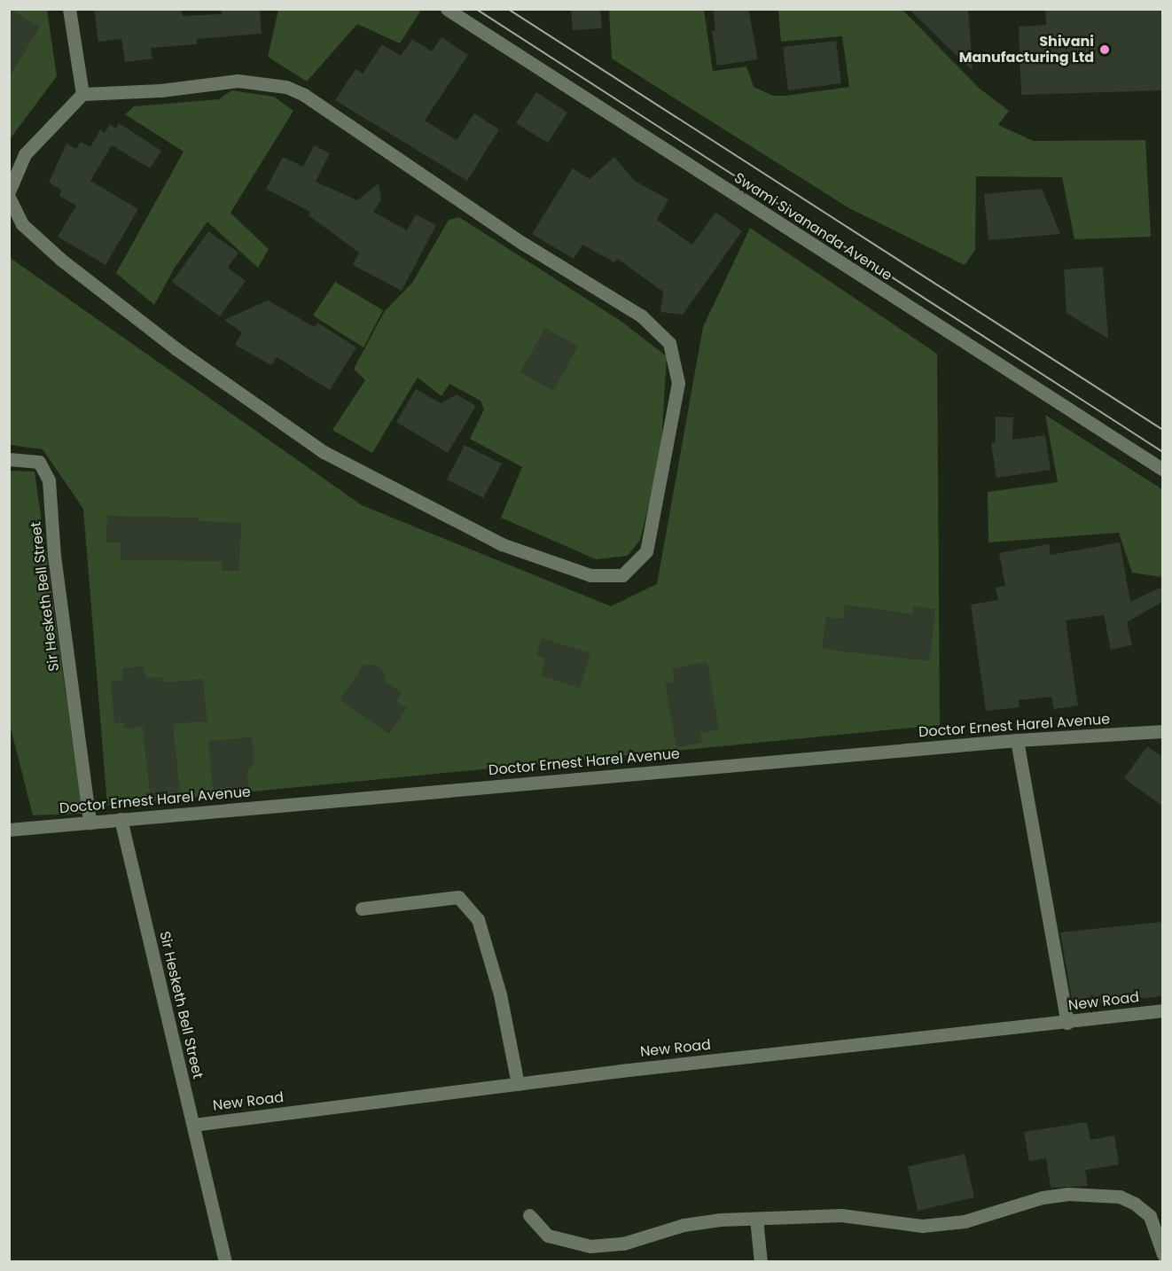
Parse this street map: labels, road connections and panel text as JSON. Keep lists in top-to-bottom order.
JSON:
{
  "streets": {
    "street": [
      "Swami Sivananda Avenue",
      "Sir Hesketh Bell Street",
      "Doctor Ernest Harel Avenue",
      "New Road"
    ]
  },
  "crossings": [
    ["Sir Hesketh Bell Street", "Doctor Ernest Harel Avenue"],
    ["Sir Hesketh Bell Street", "New Road"]
  ],
  "places": ["Shivani Manufacturing Ltd"]
}
